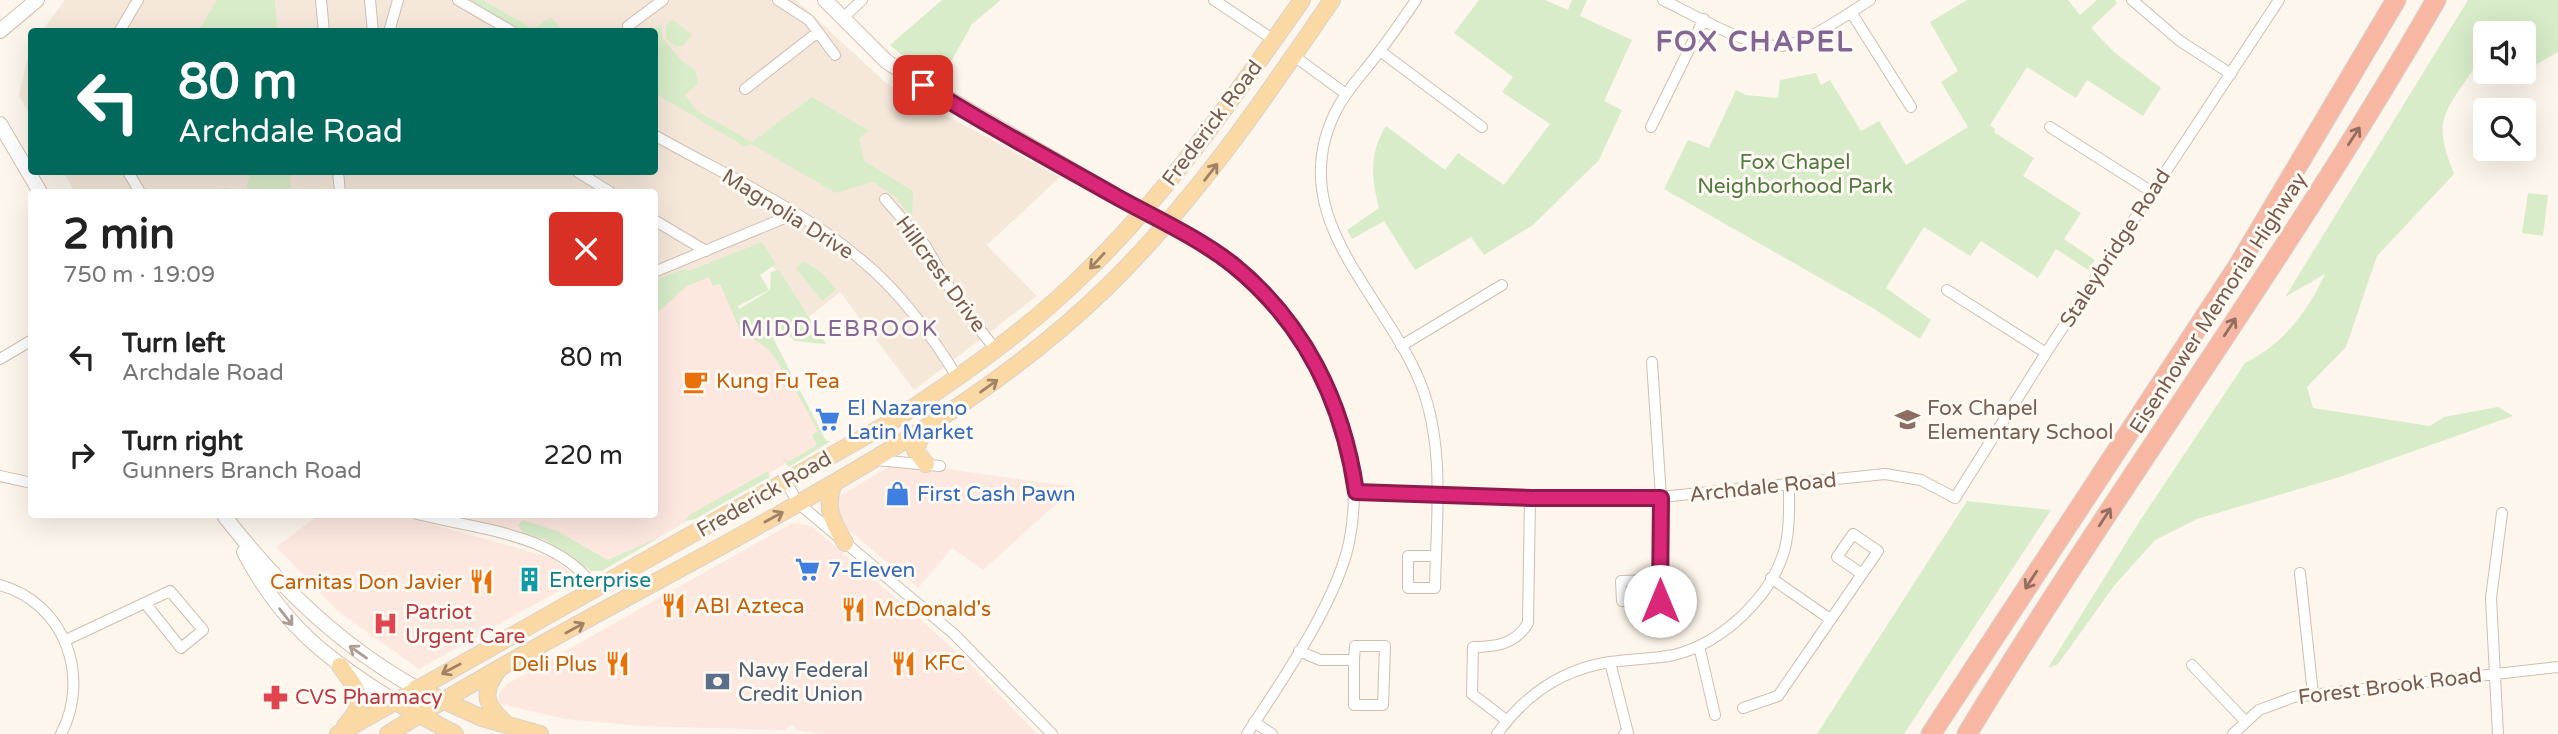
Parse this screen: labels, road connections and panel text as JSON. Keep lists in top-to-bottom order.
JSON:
{
  "streets": {
    "highway": ["Eisenhower Memorial Highway"],
    "main road": ["Frederick Road"],
    "street": [
      "Magnolia Drive",
      "Staleybridge Road",
      "Hillcrest Drive",
      "Archdale Road",
      "Forest Brook Road"
    ]
  },
  "crossings": [
    ["Frederick Road", "Magnolia Drive"],
    ["Frederick Road", "Hillcrest Drive"],
    ["Staleybridge Road", "Archdale Road"]
  ],
  "districts": ["FOX CHAPEL", "MIDDLEBROOK"],
  "parks": ["Fox Chapel Neighborhood Park"],
  "places": {
    "cafe": ["Kung Fu Tea"],
    "supermarket": ["El Nazareno Latin Market", "7-Eleven"],
    "school or university": ["Fox Chapel Elementary School"],
    "shop": ["First Cash Pawn"],
    "building": ["Enterprise"],
    "restaurant": [
      "Carnitas Don Javier",
      "ABI Azteca",
      "McDonald's",
      "KFC",
      "Deli Plus"
    ],
    "hospital": ["Patriot Urgent Care"],
    "bank": ["Navy Federal Credit Union"],
    "pharmacy": ["CVS Pharmacy"]
  },
  "page": {
    "turn": ["80 m", "Archdale Road"],
    "heading": ["2 min", "750 m · 19:09"],
    "list": [
      {
        "name": "Turn left",
        "note": "Archdale Road",
        "value": "80 m"
      },
      {
        "name": "Turn right",
        "note": "Gunners Branch Road",
        "value": "220 m"
      }
    ]
  }
}
